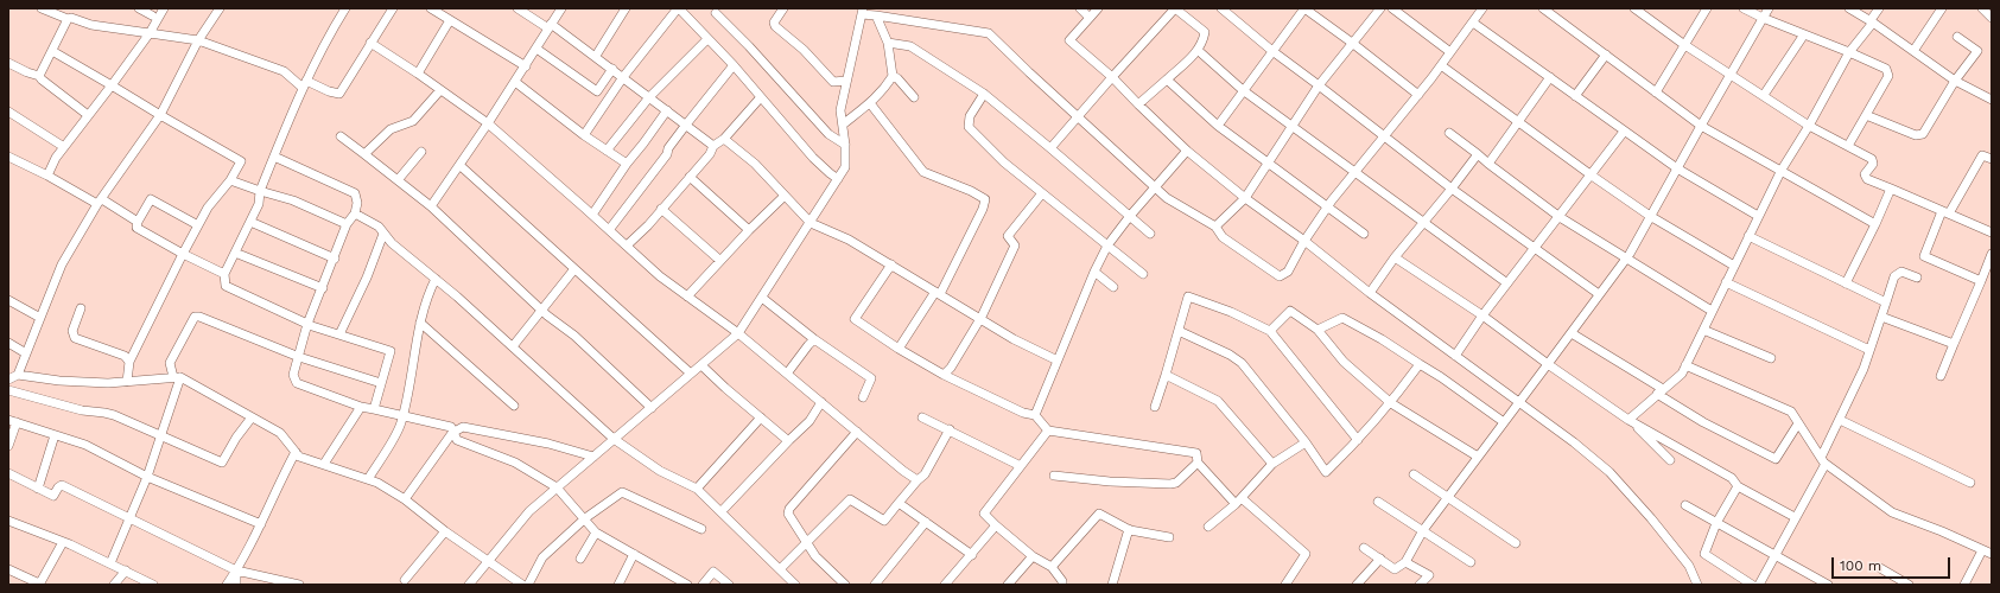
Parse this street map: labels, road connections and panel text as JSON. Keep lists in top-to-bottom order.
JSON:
{
  "scale_bar": "100 m"
}
